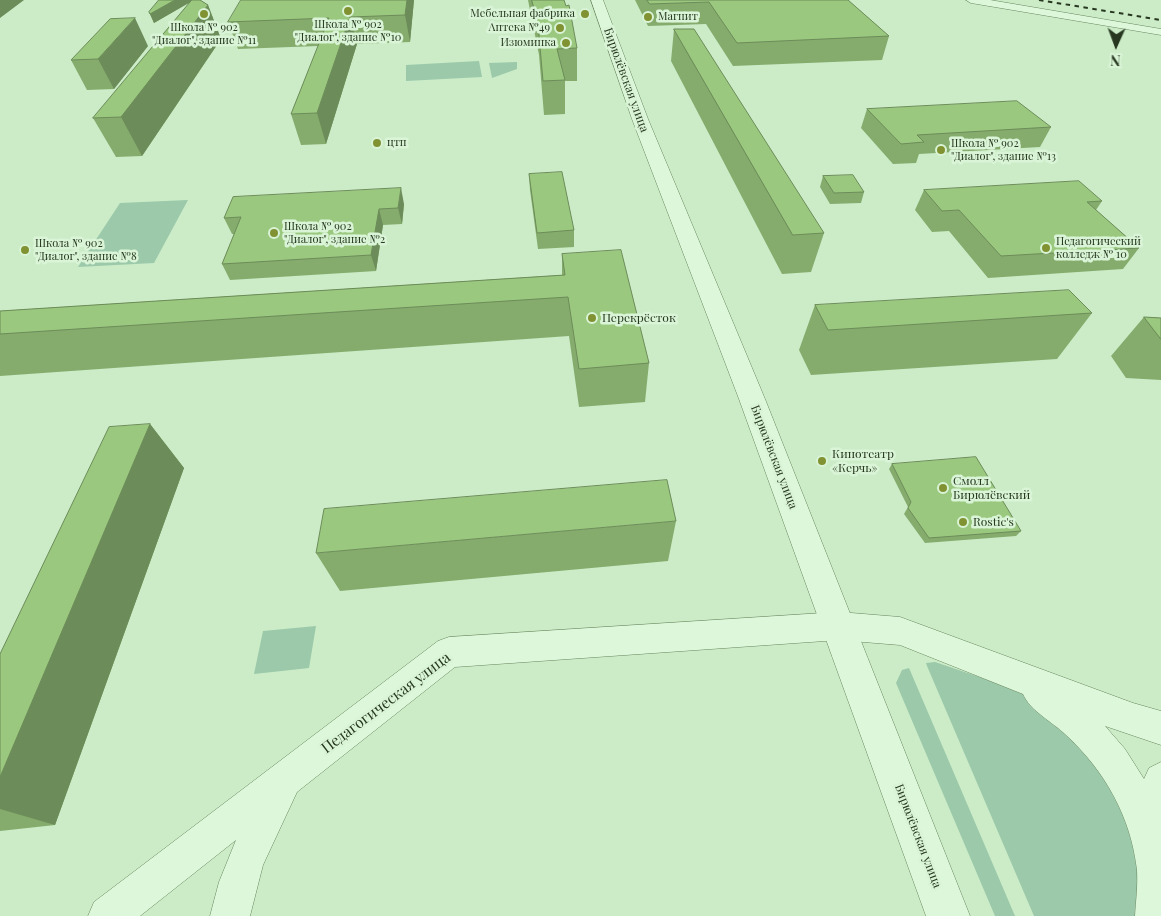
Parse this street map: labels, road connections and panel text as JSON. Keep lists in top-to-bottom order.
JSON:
{
  "streets": {
    "street": ["Бирюлёвская улица", "Педагогическая улица"]
  },
  "crossings": [
    ["Бирюлёвская улица", "Педагогическая улица"]
  ],
  "places": [
    "Школа № 902 \"Диалог\", здание №10",
    "Школа № 902 \"Диалог\", здание №11",
    "Мебельная фабрика",
    "Магнит",
    "Аптека №49",
    "Изюминка",
    "цтп",
    "Школа № 902 \"Диалог\", здание №13",
    "Школа № 902 \"Диалог\", здание №2",
    "Педагогический колледж № 10",
    "Школа № 902 \"Диалог\", здание №8",
    "Перекрёсток",
    "Кинотеатр «Керчь»",
    "Смолл Бирюлёвский",
    "Rostic's"
  ],
  "north": "bottom"
}
